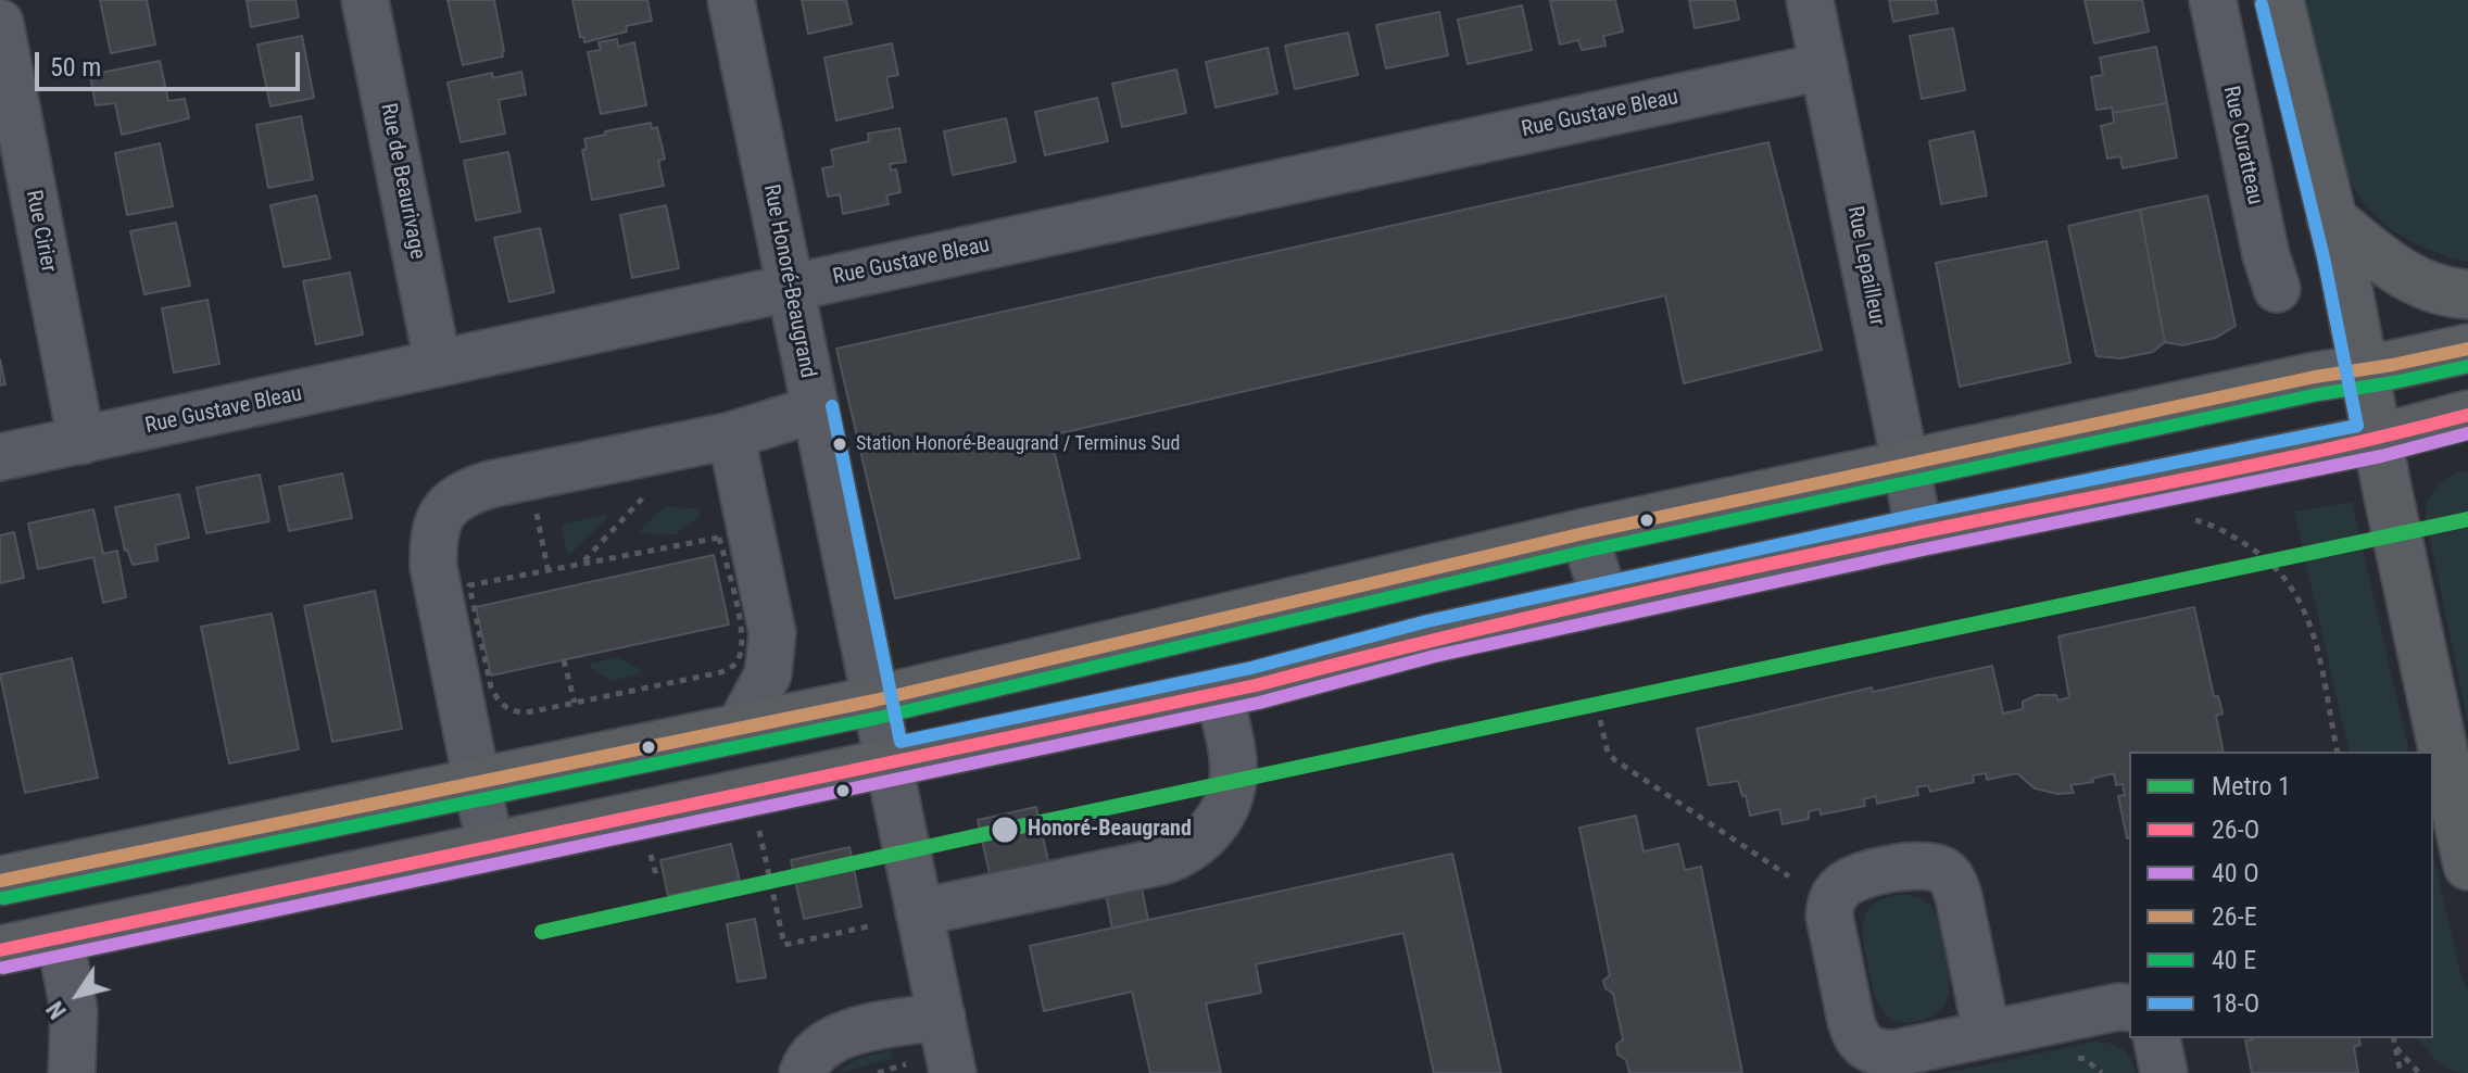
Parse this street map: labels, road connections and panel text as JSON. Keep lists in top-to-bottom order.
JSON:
{
  "streets": {
    "street": [
      "Rue Gustave Bleau",
      "Rue Curatteau",
      "Rue de Beaurivage",
      "Rue Cirier",
      "Rue Lepailleur",
      "Rue Honoré-Beaugrand"
    ]
  },
  "crossings": [
    ["Rue Gustave Bleau", "Rue de Beaurivage"],
    ["Rue Gustave Bleau", "Rue Cirier"],
    ["Rue Gustave Bleau", "Rue Lepailleur"],
    ["Rue Gustave Bleau", "Rue Honoré-Beaugrand"]
  ],
  "places": ["Station Honoré-Beaugrand / Terminus Sud", "Honoré-Beaugrand"],
  "lines": [
    "transit line 18-O",
    "transit line 26-E",
    "transit line 26-O",
    "metro line 1"
  ],
  "legend": [
    "Metro 1",
    "26-O",
    "40 O",
    "26-E",
    "40 E",
    "18-O"
  ],
  "scale_bar": "50 m",
  "north": "bottom left"
}
